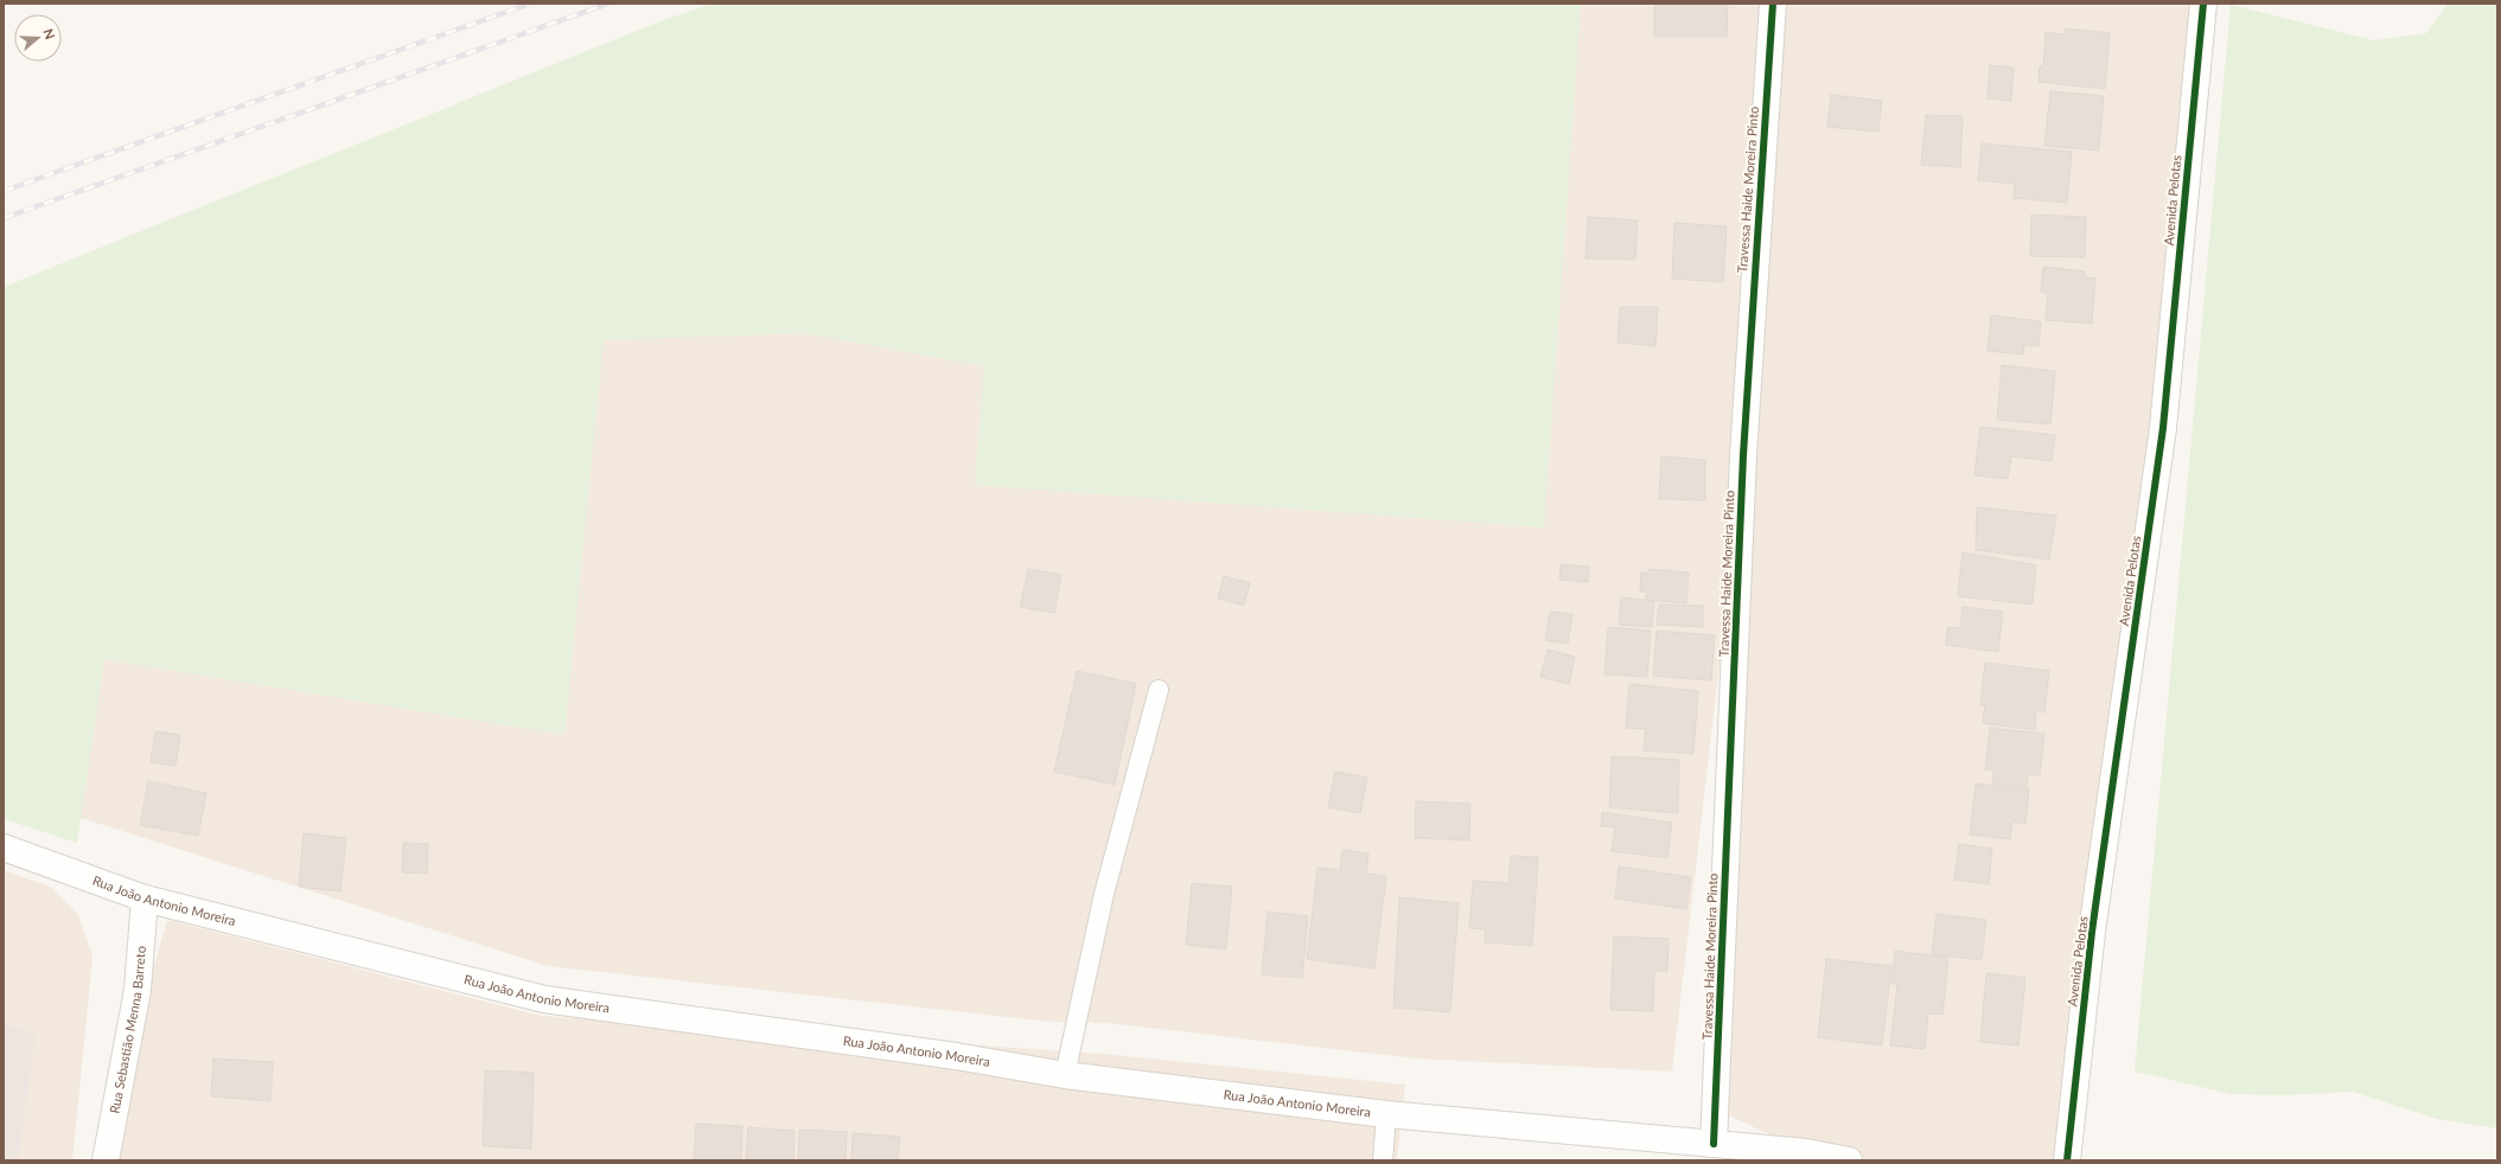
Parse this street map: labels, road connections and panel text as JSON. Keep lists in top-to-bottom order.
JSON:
{
  "streets": {
    "street": [
      "Travessa Haide Moreira Pinto",
      "Avenida Pelotas",
      "Rua João Antonio Moreira",
      "Rua Sebastião Menna Barreto"
    ]
  },
  "crossings": [
    ["Travessa Haide Moreira Pinto", "Rua João Antonio Moreira"],
    ["Rua João Antonio Moreira", "Rua Sebastião Menna Barreto"]
  ],
  "north": "right"
}
